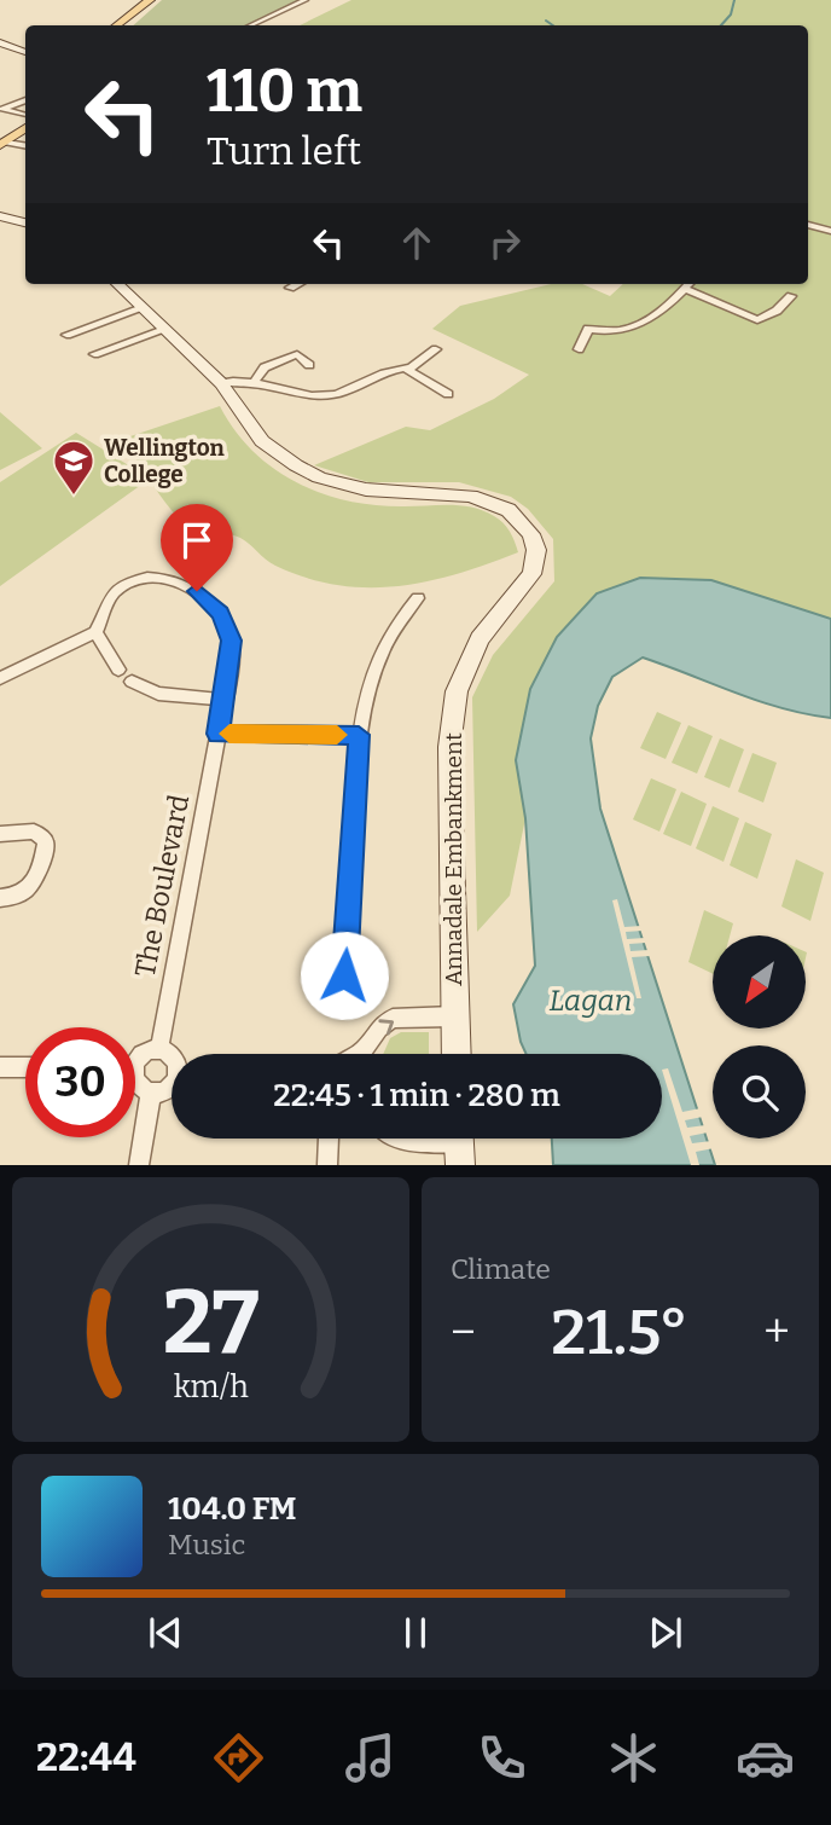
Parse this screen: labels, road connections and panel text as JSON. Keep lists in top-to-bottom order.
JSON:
{
  "streets": {
    "street": ["Annadale Embankment", "The Boulevard"]
  },
  "water": ["Lagan"],
  "places": {
    "school or university": ["Wellington College"]
  },
  "north": "bottom left",
  "page": {
    "turn": ["110 m", "Turn left"],
    "limit": "30",
    "trip": "22:45 · 1 min · 280 m",
    "tile": "Climate",
    "heat": ["−", "21.5°", "+"],
    "song": ["104.0 FM", "Music"],
    "tabs": "22:44",
    "gauge": ["27", "km/h"]
  }
}
